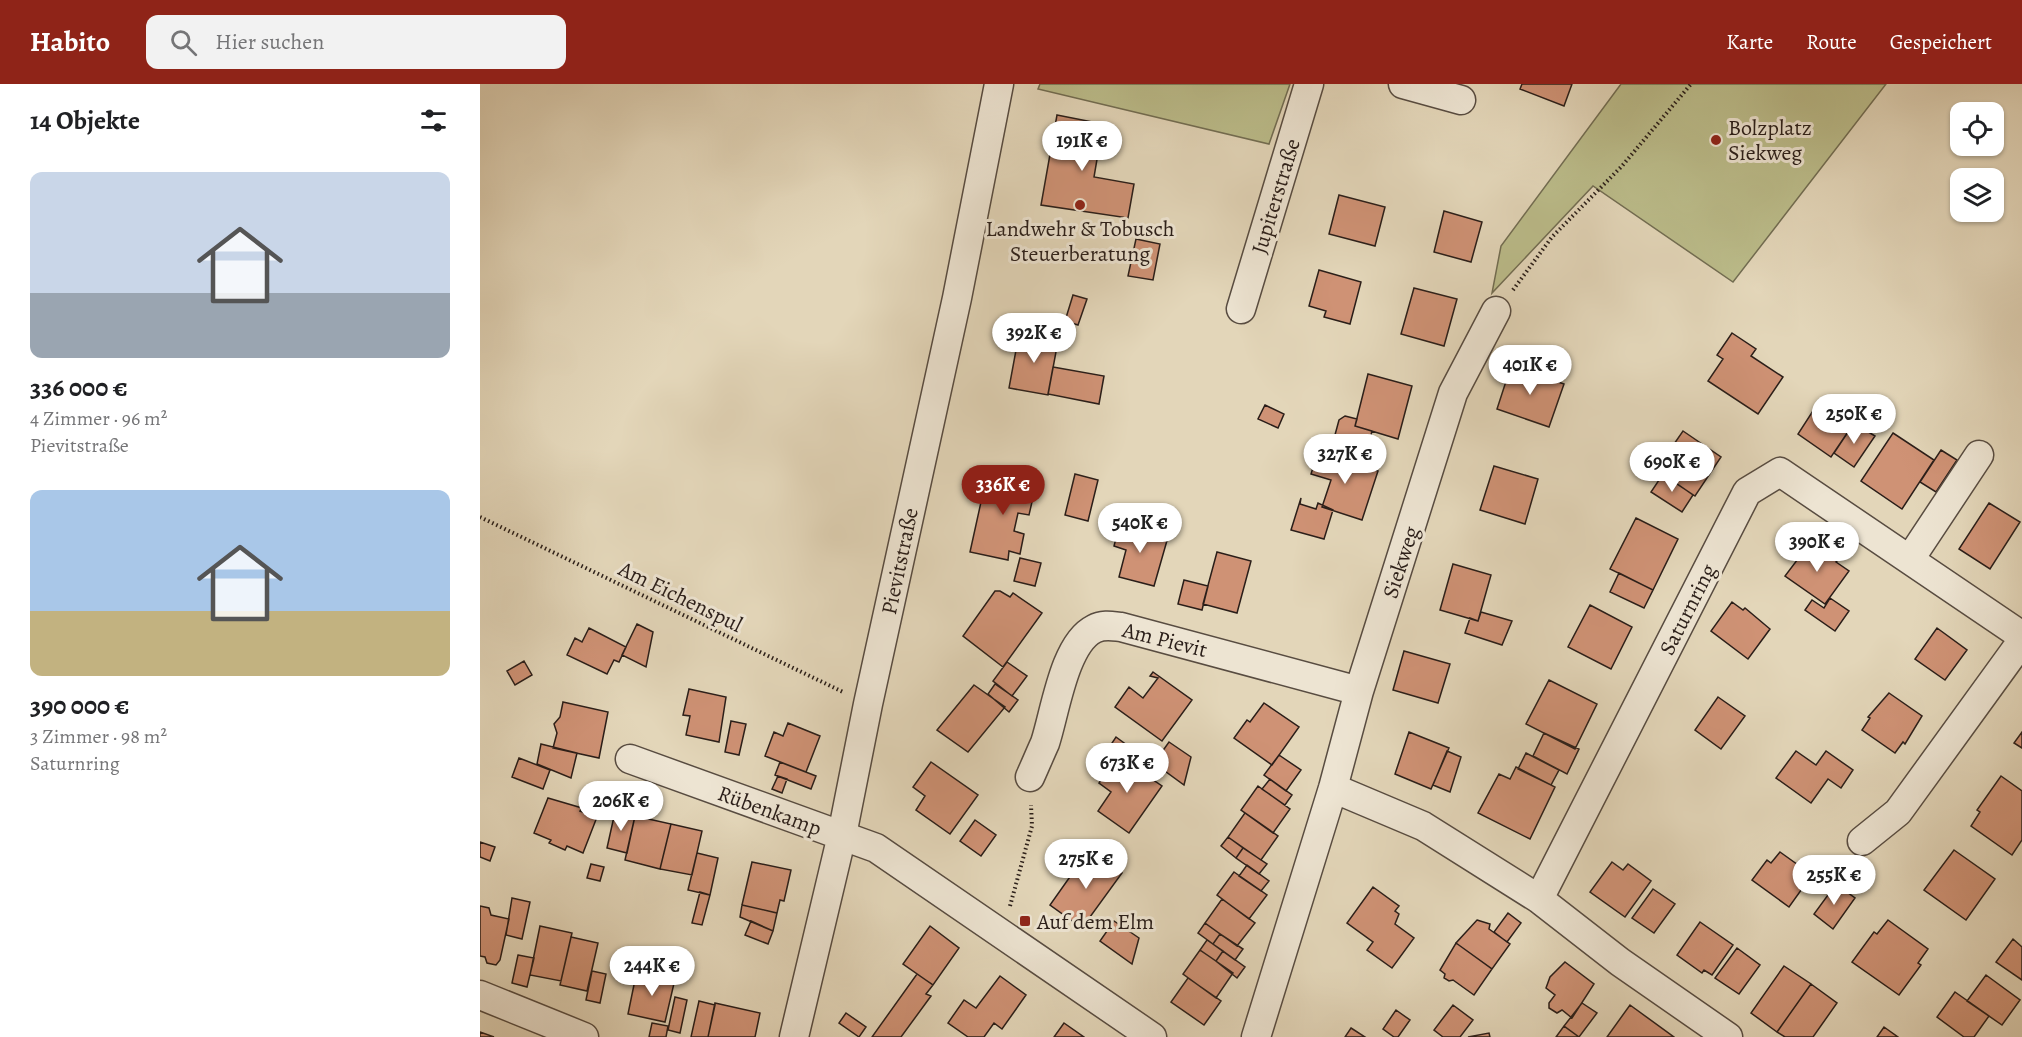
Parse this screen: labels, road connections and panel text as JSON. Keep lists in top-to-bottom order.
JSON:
{
  "streets": {
    "street": [
      "Jupiterstraße",
      "Pievitstraße",
      "Siekweg",
      "Saturnring",
      "Am Pievit",
      "Rübenkamp"
    ],
    "path": ["Am Eichenspul"]
  },
  "crossings": [
    ["Pievitstraße", "Am Eichenspul"],
    ["Pievitstraße", "Rübenkamp"],
    ["Siekweg", "Am Pievit"]
  ],
  "places": {
    "other": ["Bolzplatz Siekweg", "Landwehr & Tobusch Steuerberatung"],
    "transit": ["Auf dem Elm"]
  },
  "page": {
    "header": "Habito",
    "search": "Hier suchen",
    "nav": ["Karte", "Route", "Gespeichert"],
    "heading": "14 Objekte",
    "price": [
      "191K €",
      "392K €",
      "401K €",
      "250K €",
      "327K €",
      "690K €",
      "336K €",
      "540K €",
      "390K €",
      "673K €",
      "206K €",
      "275K €",
      "255K €",
      "244K €"
    ],
    "list": [
      {
        "name": "336 000 €",
        "note": "4 Zimmer · 96 m² · Pievitstraße"
      },
      {
        "name": "390 000 €",
        "note": "3 Zimmer · 98 m² · Saturnring"
      }
    ]
  }
}
